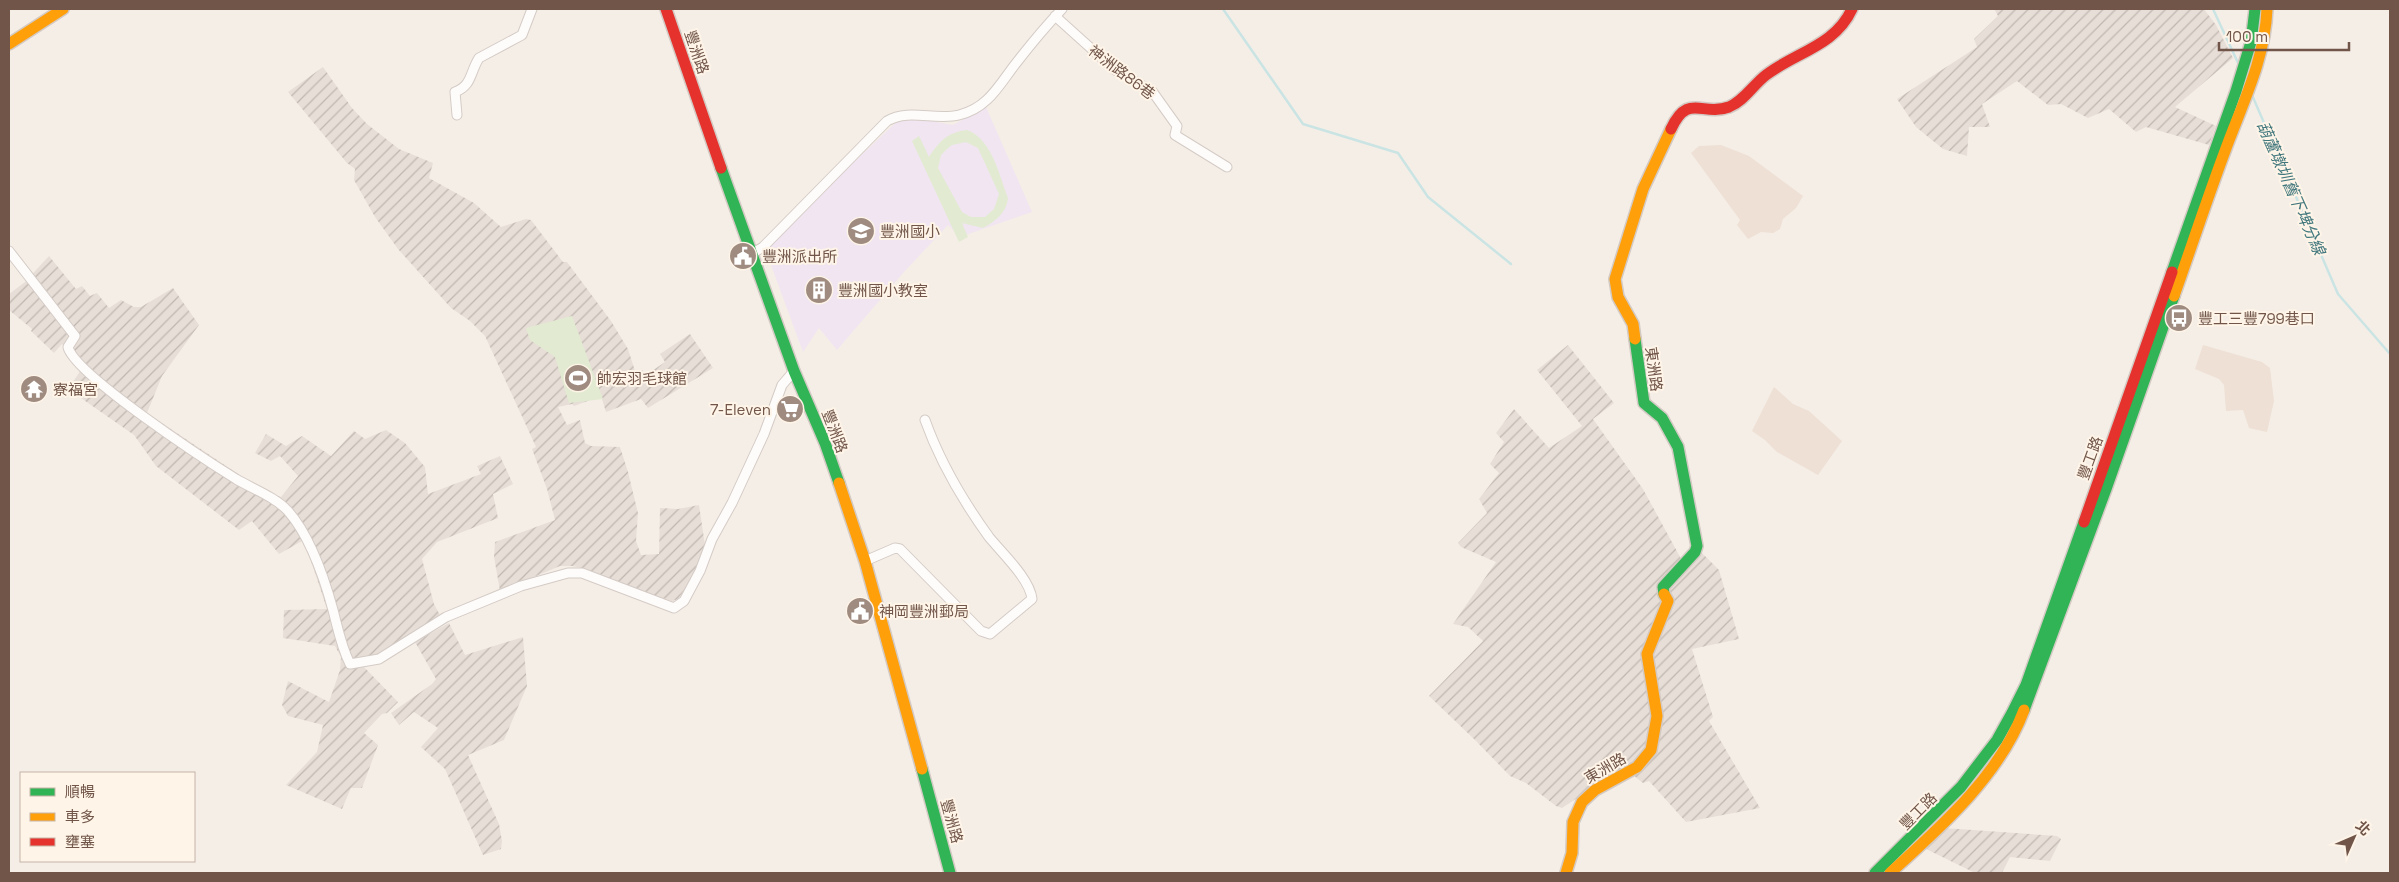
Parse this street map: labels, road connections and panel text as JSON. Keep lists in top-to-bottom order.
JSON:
{
  "streets": {
    "street": [
      "豐洲路",
      "神洲路86巷",
      "東洲路",
      "豐工路"
    ]
  },
  "water": ["葫蘆墩圳舊下埤分線"],
  "places": {
    "school or university": ["豐洲國小"],
    "public building": ["豐洲派出所", "神岡豐洲郵局"],
    "building": ["豐洲國小教室"],
    "bus stop": ["豐工三豐799巷口"],
    "sports": ["帥宏羽毛球館"],
    "temple": ["寮福宮"],
    "supermarket": ["7-Eleven"]
  },
  "legend": ["順暢", "車多", "壅塞"],
  "scale_bar": "100 m",
  "north": "top right"
}
